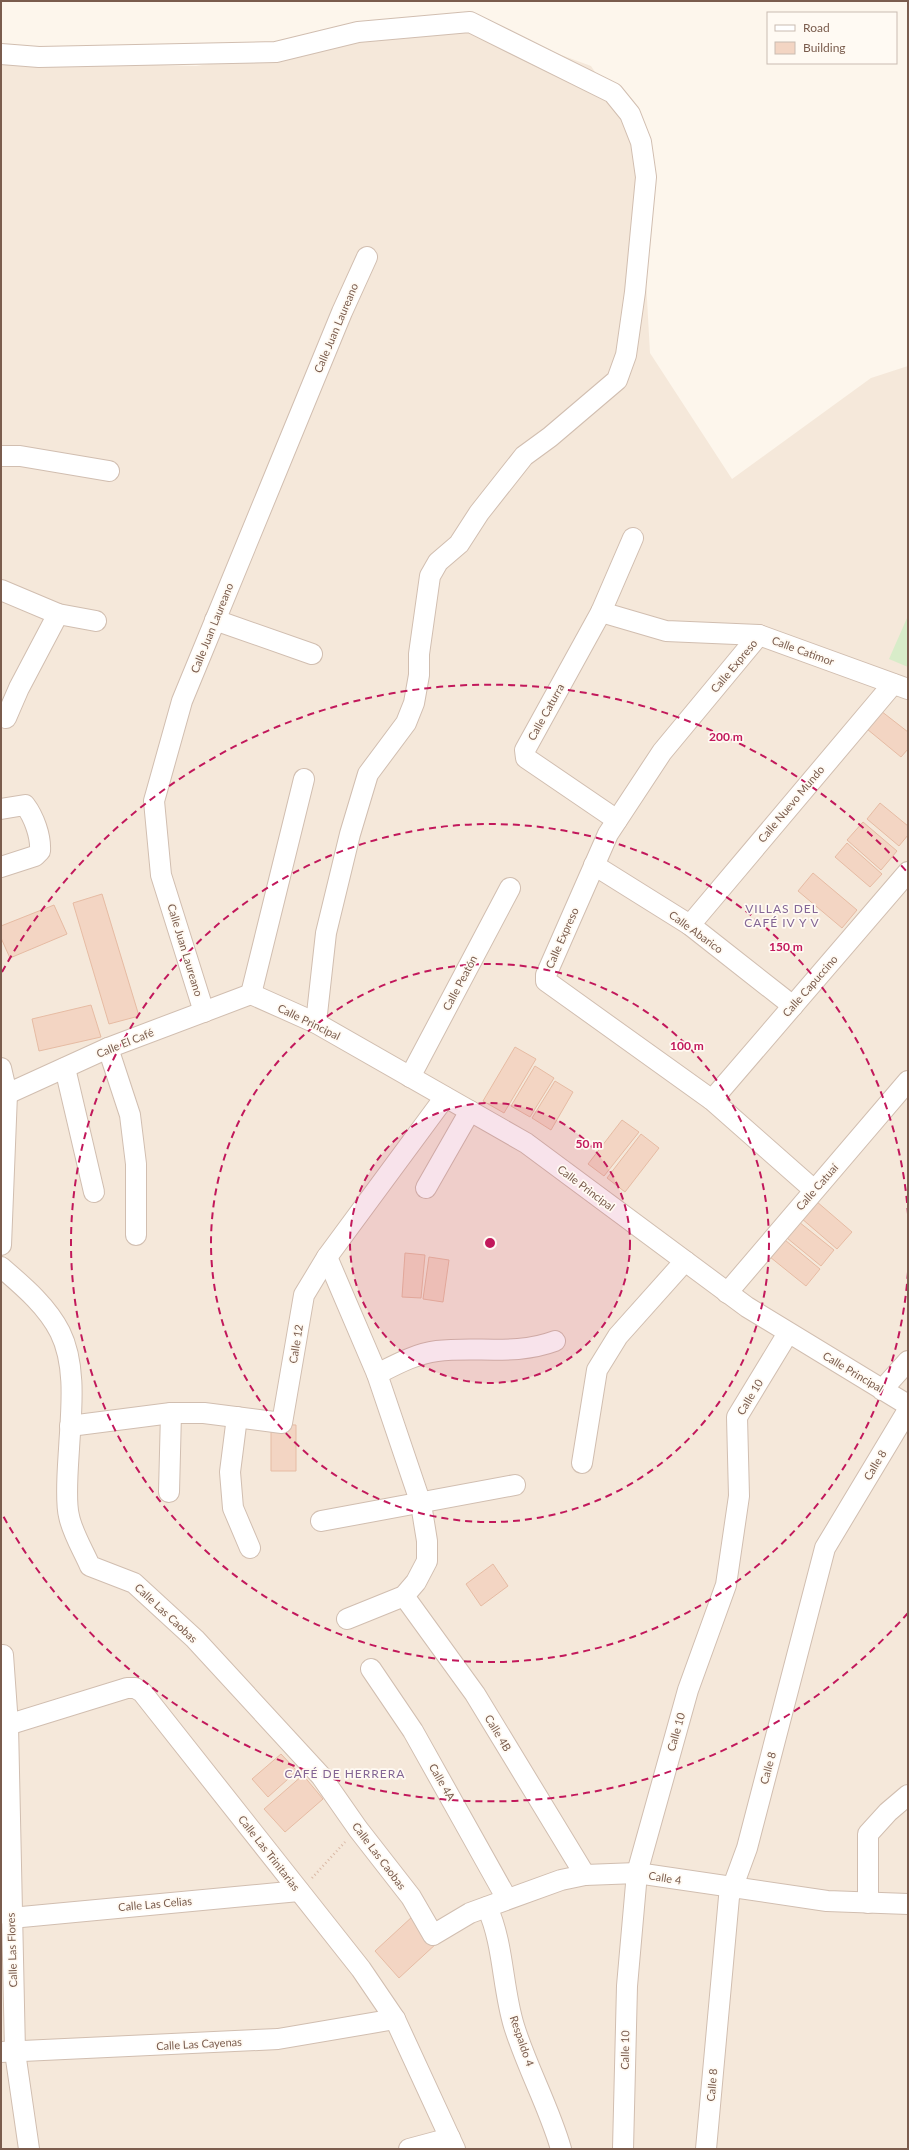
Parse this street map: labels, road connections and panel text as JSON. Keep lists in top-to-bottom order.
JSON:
{
  "streets": {
    "street": [
      "Calle Juan Laureano",
      "Calle Catimor",
      "Calle Expreso",
      "Calle Caturra",
      "Calle Nuevo Mundo",
      "Calle Abarico",
      "Calle Peatón",
      "Calle Capuccino",
      "Calle Principal",
      "Calle El Café",
      "Calle Catuaí",
      "Calle 12",
      "Calle 10",
      "Calle 8",
      "Calle Las Caobas",
      "Calle 4B",
      "Calle 4A",
      "Calle Las Trinitarias",
      "Calle 4",
      "Calle Las Celias",
      "Calle Las Flores",
      "Respaldo 4",
      "Calle Las Cayenas"
    ]
  },
  "crossings": [
    ["Calle Juan Laureano", "Calle El Café"],
    ["Calle Catimor", "Calle Expreso"],
    ["Calle Catimor", "Calle Caturra"],
    ["Calle Catimor", "Calle Nuevo Mundo"],
    ["Calle Expreso", "Calle Caturra"],
    ["Calle Expreso", "Calle Abarico"],
    ["Calle Expreso", "Calle Capuccino"],
    ["Calle Expreso", "Calle Catuaí"],
    ["Calle Nuevo Mundo", "Calle Abarico"],
    ["Calle Abarico", "Calle Capuccino"],
    ["Calle Peatón", "Calle Principal"],
    ["Calle Principal", "Calle El Café"],
    ["Calle Principal", "Calle Catuaí"],
    ["Calle Principal", "Calle 12"],
    ["Calle Principal", "Calle 10"],
    ["Calle 12", "Calle Las Caobas"],
    ["Calle 10", "Calle 4"],
    ["Calle 8", "Calle 4"],
    ["Calle Las Caobas", "Calle 4"],
    ["Calle 4B", "Calle 4"],
    ["Calle 4A", "Calle 4"],
    ["Calle Las Trinitarias", "Calle Las Celias"],
    ["Calle Las Trinitarias", "Calle Las Flores"],
    ["Calle Las Trinitarias", "Calle Las Cayenas"],
    ["Calle 4", "Respaldo 4"],
    ["Calle Las Celias", "Calle Las Flores"],
    ["Calle Las Flores", "Calle Las Cayenas"]
  ],
  "districts": ["VILLAS DEL CAFÉ IV Y V", "CAFÉ DE HERRERA"],
  "legend": ["Road", "Building"],
  "rings": [
    "200 m",
    "150 m",
    "100 m",
    "50 m"
  ]
}
